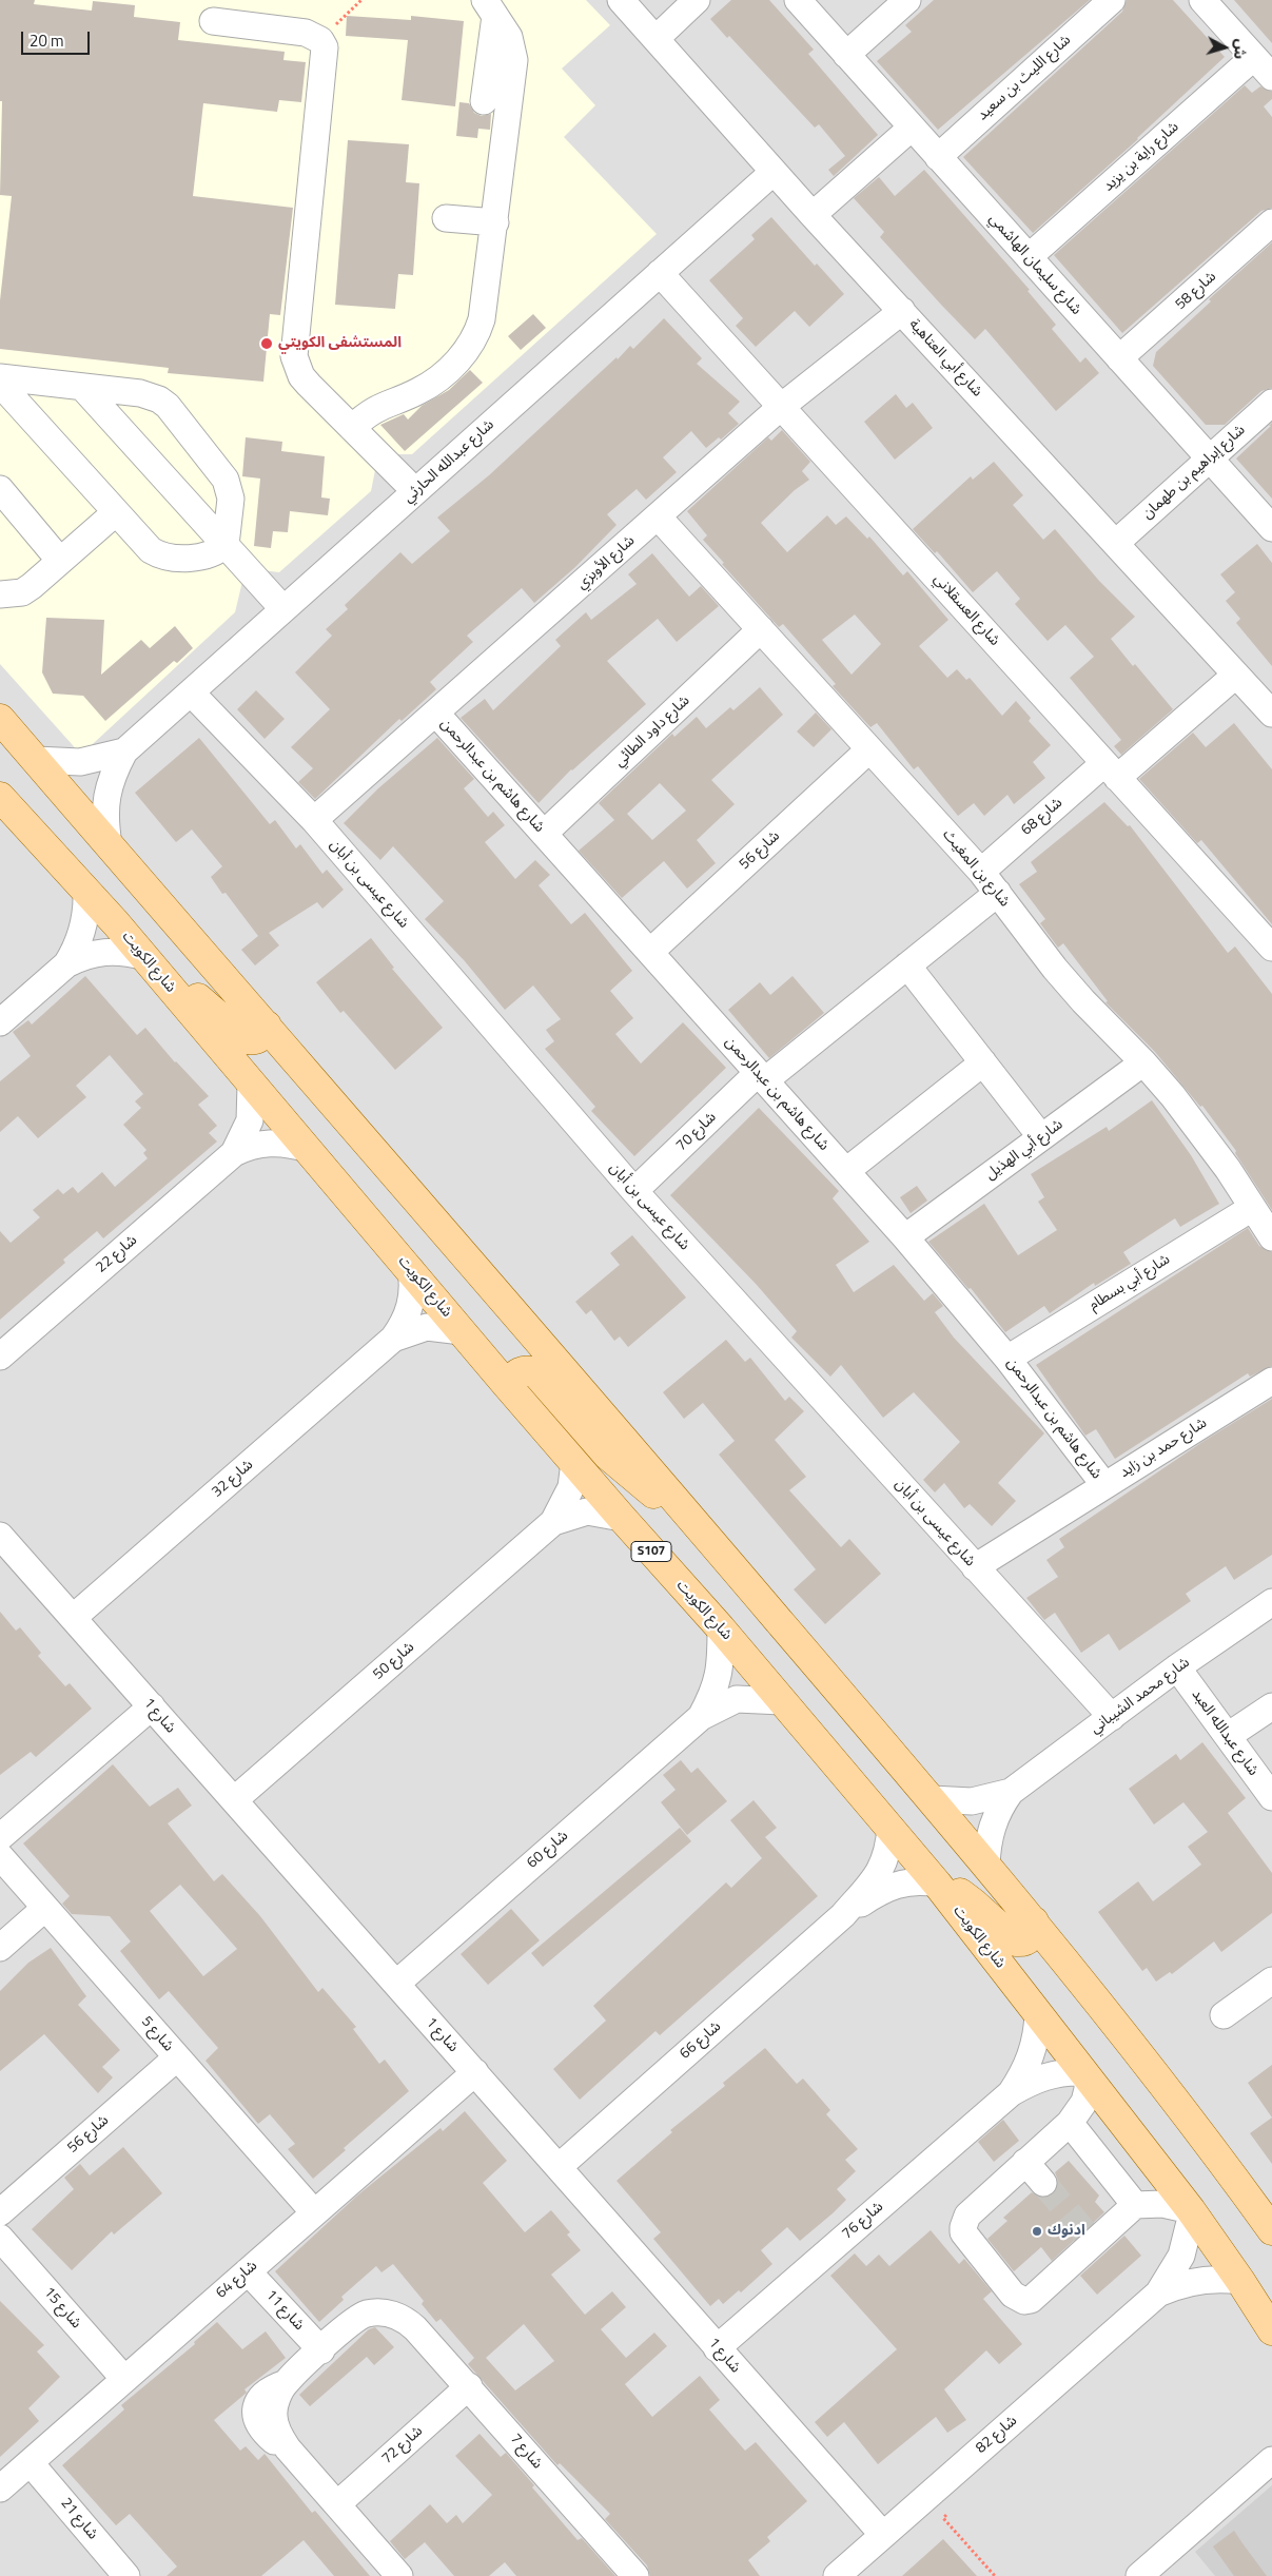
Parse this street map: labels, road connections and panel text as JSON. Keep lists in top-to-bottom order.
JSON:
{
  "streets": {
    "main road": ["شارع الكويت", "S107"],
    "street": [
      "شارع الليث بن سعيد",
      "شارع راية بن يزيد",
      "شارع سليمان الهاشمي",
      "شارع 58",
      "شارع أبي العتاهية",
      "شارع عبدالله الحارثي",
      "شارع إبراهيم بن طهمان",
      "شارع الأوبزي",
      "شارع العسقلاني",
      "شارع داود الطائي",
      "شارع هاشم بن عبدالرحمن",
      "شارع 68",
      "شارع 56",
      "شارع بن المغيث",
      "شارع عيسى بن أبان",
      "شارع 70",
      "شارع أبي الهذيل",
      "شارع 22",
      "شارع أبي بسطام",
      "شارع حمد بن زايد",
      "شارع 32",
      "شارع 50",
      "شارع محمد الشيباني",
      "شارع 1",
      "شارع عبدالله العبد",
      "شارع 60",
      "شارع 5",
      "شارع 66",
      "شارع 76",
      "شارع 64",
      "شارع 15",
      "شارع 11",
      "شارع 82",
      "شارع 72",
      "شارع 7",
      "شارع 21"
    ]
  },
  "crossings": [
    ["شارع الليث بن سعيد", "شارع سليمان الهاشمي"],
    ["شارع راية بن يزيد", "شارع سليمان الهاشمي"],
    ["شارع سليمان الهاشمي", "شارع 58"],
    ["شارع سليمان الهاشمي", "شارع إبراهيم بن طهمان"],
    ["شارع أبي العتاهية", "شارع عبدالله الحارثي"],
    ["شارع أبي العتاهية", "شارع إبراهيم بن طهمان"],
    ["شارع أبي العتاهية", "شارع الأوبزي"],
    ["شارع أبي العتاهية", "شارع 68"],
    ["شارع عبدالله الحارثي", "شارع العسقلاني"],
    ["شارع عبدالله الحارثي", "شارع عيسى بن أبان"],
    ["شارع الأوبزي", "شارع العسقلاني"],
    ["شارع الأوبزي", "شارع هاشم بن عبدالرحمن"],
    ["شارع الأوبزي", "شارع بن المغيث"],
    ["شارع الأوبزي", "شارع عيسى بن أبان"],
    ["شارع العسقلاني", "شارع 68"],
    ["شارع داود الطائي", "شارع هاشم بن عبدالرحمن"],
    ["شارع داود الطائي", "شارع بن المغيث"],
    ["شارع هاشم بن عبدالرحمن", "شارع 56"],
    ["شارع هاشم بن عبدالرحمن", "شارع 70"],
    ["شارع هاشم بن عبدالرحمن", "شارع أبي الهذيل"],
    ["شارع هاشم بن عبدالرحمن", "شارع أبي بسطام"],
    ["شارع هاشم بن عبدالرحمن", "شارع حمد بن زايد"],
    ["شارع 68", "شارع بن المغيث"],
    ["شارع 56", "شارع بن المغيث"],
    ["شارع 56", "شارع 5"],
    ["شارع بن المغيث", "شارع 70"],
    ["شارع بن المغيث", "شارع أبي الهذيل"],
    ["شارع بن المغيث", "شارع أبي بسطام"],
    ["شارع عيسى بن أبان", "شارع 70"],
    ["شارع عيسى بن أبان", "شارع حمد بن زايد"],
    ["شارع عيسى بن أبان", "شارع محمد الشيباني"],
    ["شارع الكويت", "شارع 22"],
    ["شارع الكويت", "شارع 32"],
    ["شارع الكويت", "شارع 50"],
    ["شارع الكويت", "شارع 60"],
    ["شارع الكويت", "شارع 66"],
    ["شارع الكويت", "شارع 76"],
    ["شارع الكويت", "شارع 82"],
    ["شارع 32", "شارع 1"],
    ["شارع 50", "شارع 1"],
    ["شارع محمد الشيباني", "شارع عبدالله العبد"],
    ["شارع 1", "شارع 60"],
    ["شارع 1", "شارع 66"],
    ["شارع 1", "شارع 76"],
    ["شارع 1", "شارع 64"],
    ["شارع 1", "شارع 82"],
    ["شارع 5", "شارع 64"],
    ["شارع 64", "شارع 15"],
    ["شارع 64", "شارع 11"],
    ["شارع 64", "شارع 21"],
    ["شارع 11", "شارع 7"],
    ["شارع 72", "شارع 7"]
  ],
  "places": ["المستشفى الكويتي", "ادنوك"],
  "scale_bar": "20 m",
  "north": "right"
}
